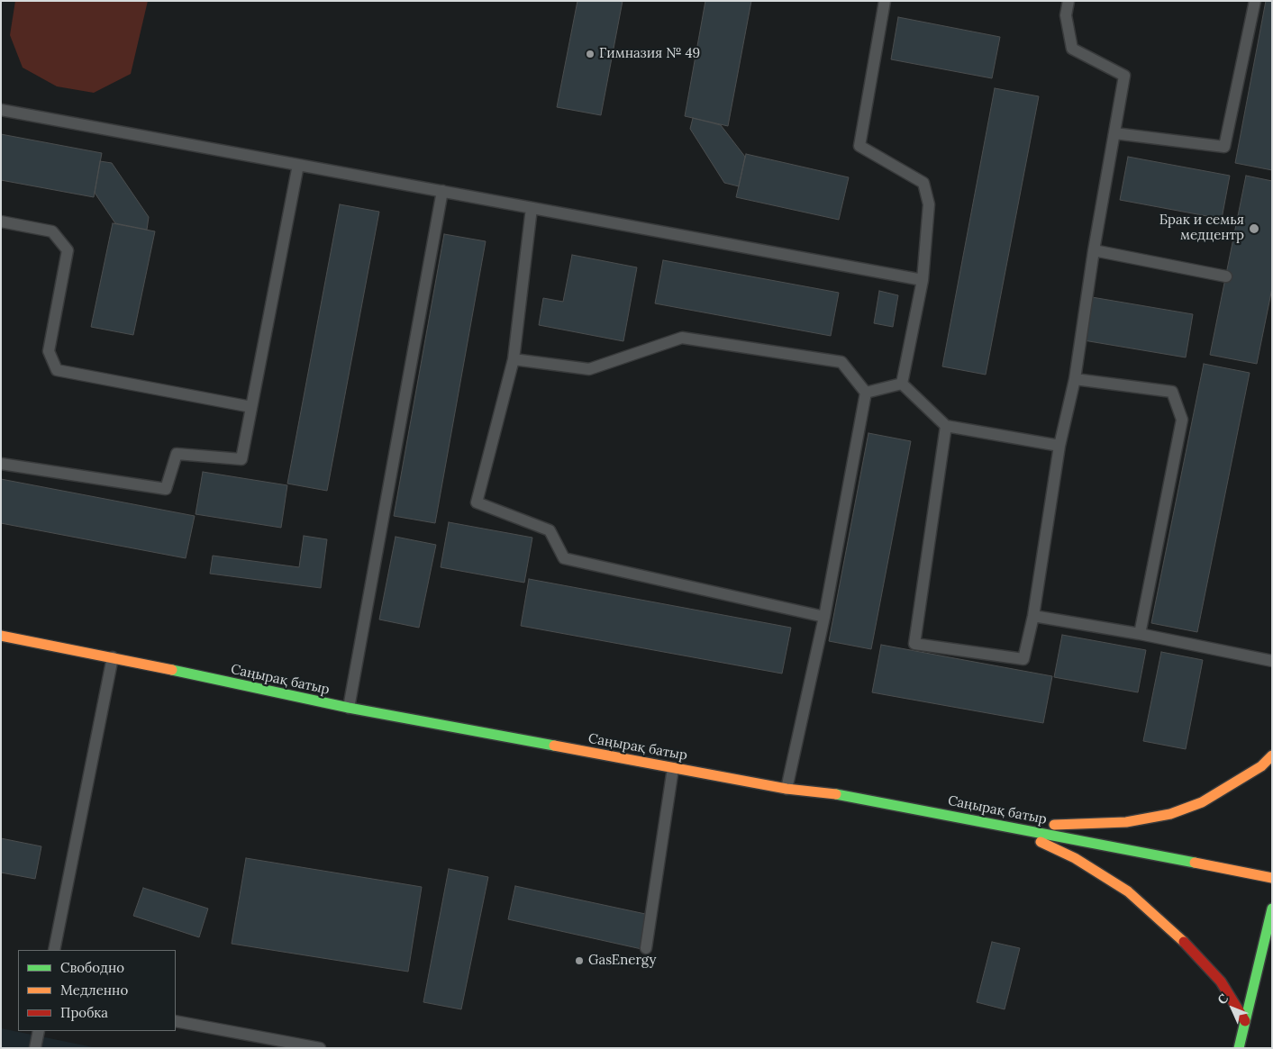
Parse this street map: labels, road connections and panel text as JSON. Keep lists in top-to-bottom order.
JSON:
{
  "streets": {
    "street": ["Саңырақ батыр"]
  },
  "places": ["Гимназия № 49", "Брак и семья медцентр", "GasEnergy"],
  "legend": ["Свободно", "Медленно", "Пробка"],
  "north": "top left"
}
